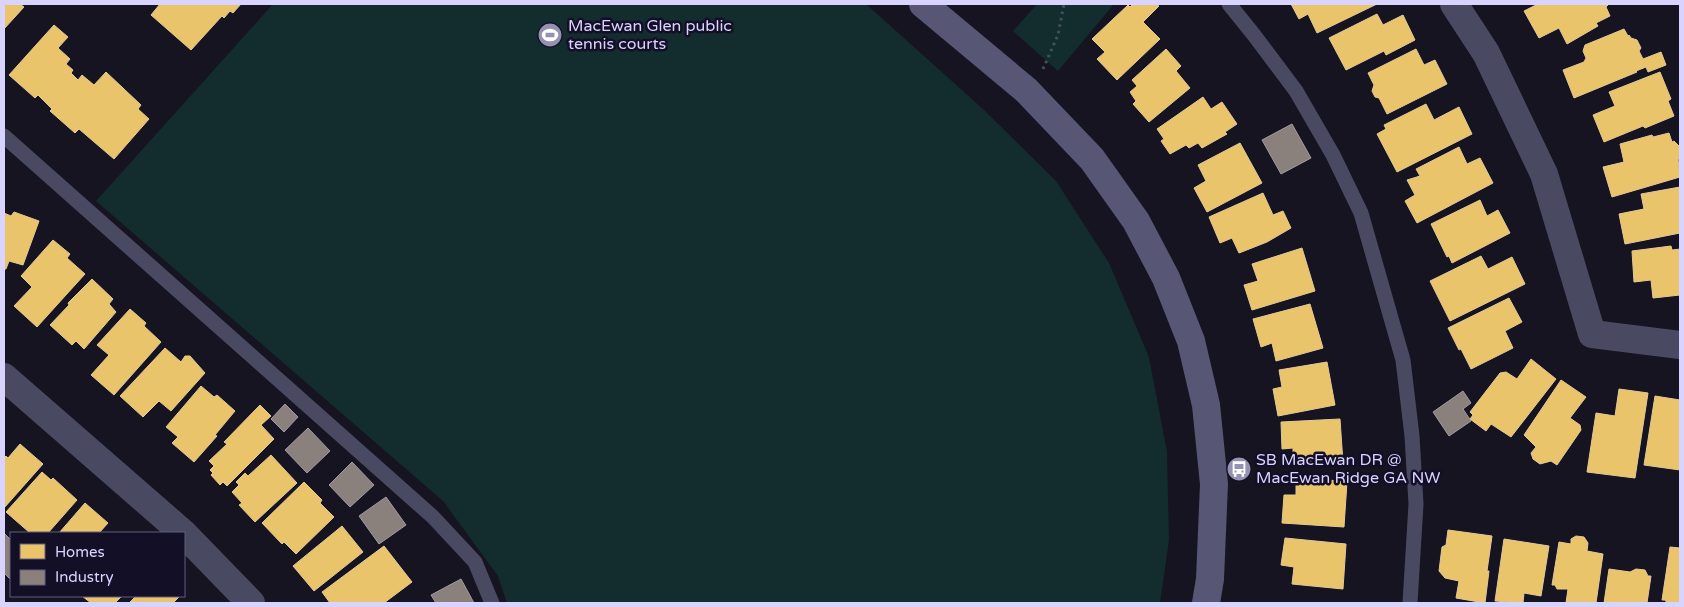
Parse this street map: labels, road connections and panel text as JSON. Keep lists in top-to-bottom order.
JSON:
{
  "places": {
    "sports": ["MacEwan Glen public tennis courts"],
    "bus stop": ["SB MacEwan DR @ MacEwan Ridge GA NW"]
  },
  "legend": ["Homes", "Industry"]
}
